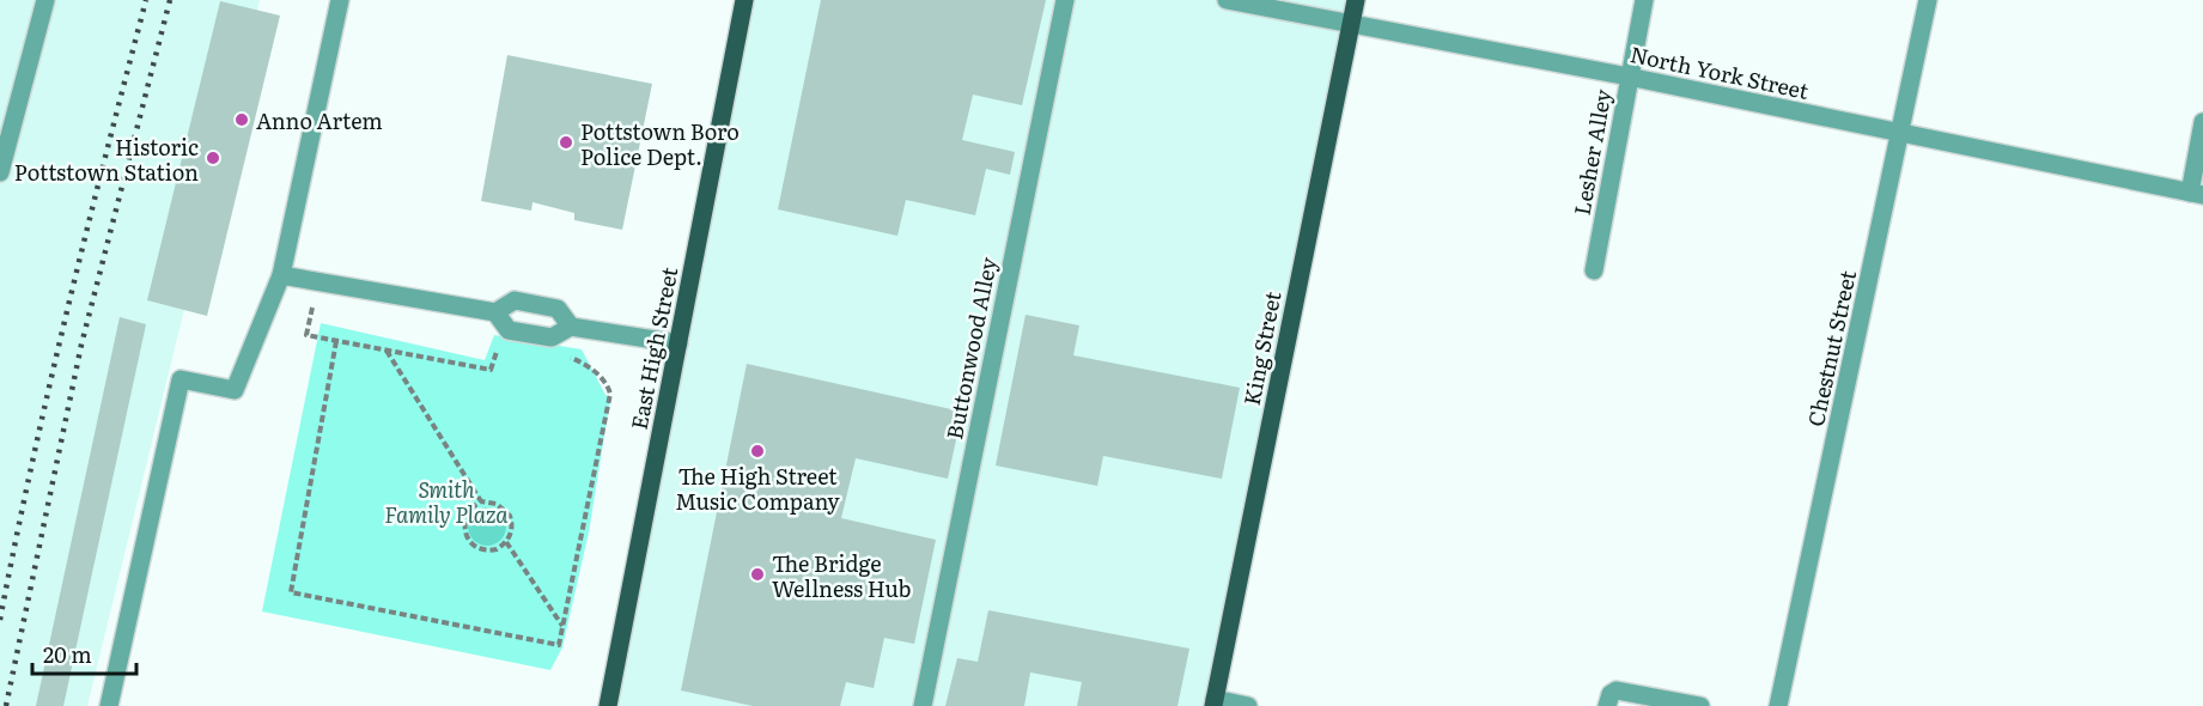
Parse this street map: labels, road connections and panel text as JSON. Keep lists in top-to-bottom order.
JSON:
{
  "streets": {
    "main road": ["East High Street", "King Street"],
    "street": [
      "North York Street",
      "Lesher Alley",
      "Buttonwood Alley",
      "Chestnut Street"
    ]
  },
  "crossings": [
    ["North York Street", "Lesher Alley"],
    ["North York Street", "King Street"],
    ["North York Street", "Chestnut Street"]
  ],
  "parks": ["Smith Family Plaza"],
  "places": [
    "Anno Artem",
    "Pottstown Boro Police Dept.",
    "Historic Pottstown Station",
    "The High Street Music Company",
    "The Bridge Wellness Hub"
  ],
  "scale_bar": "20 m"
}
